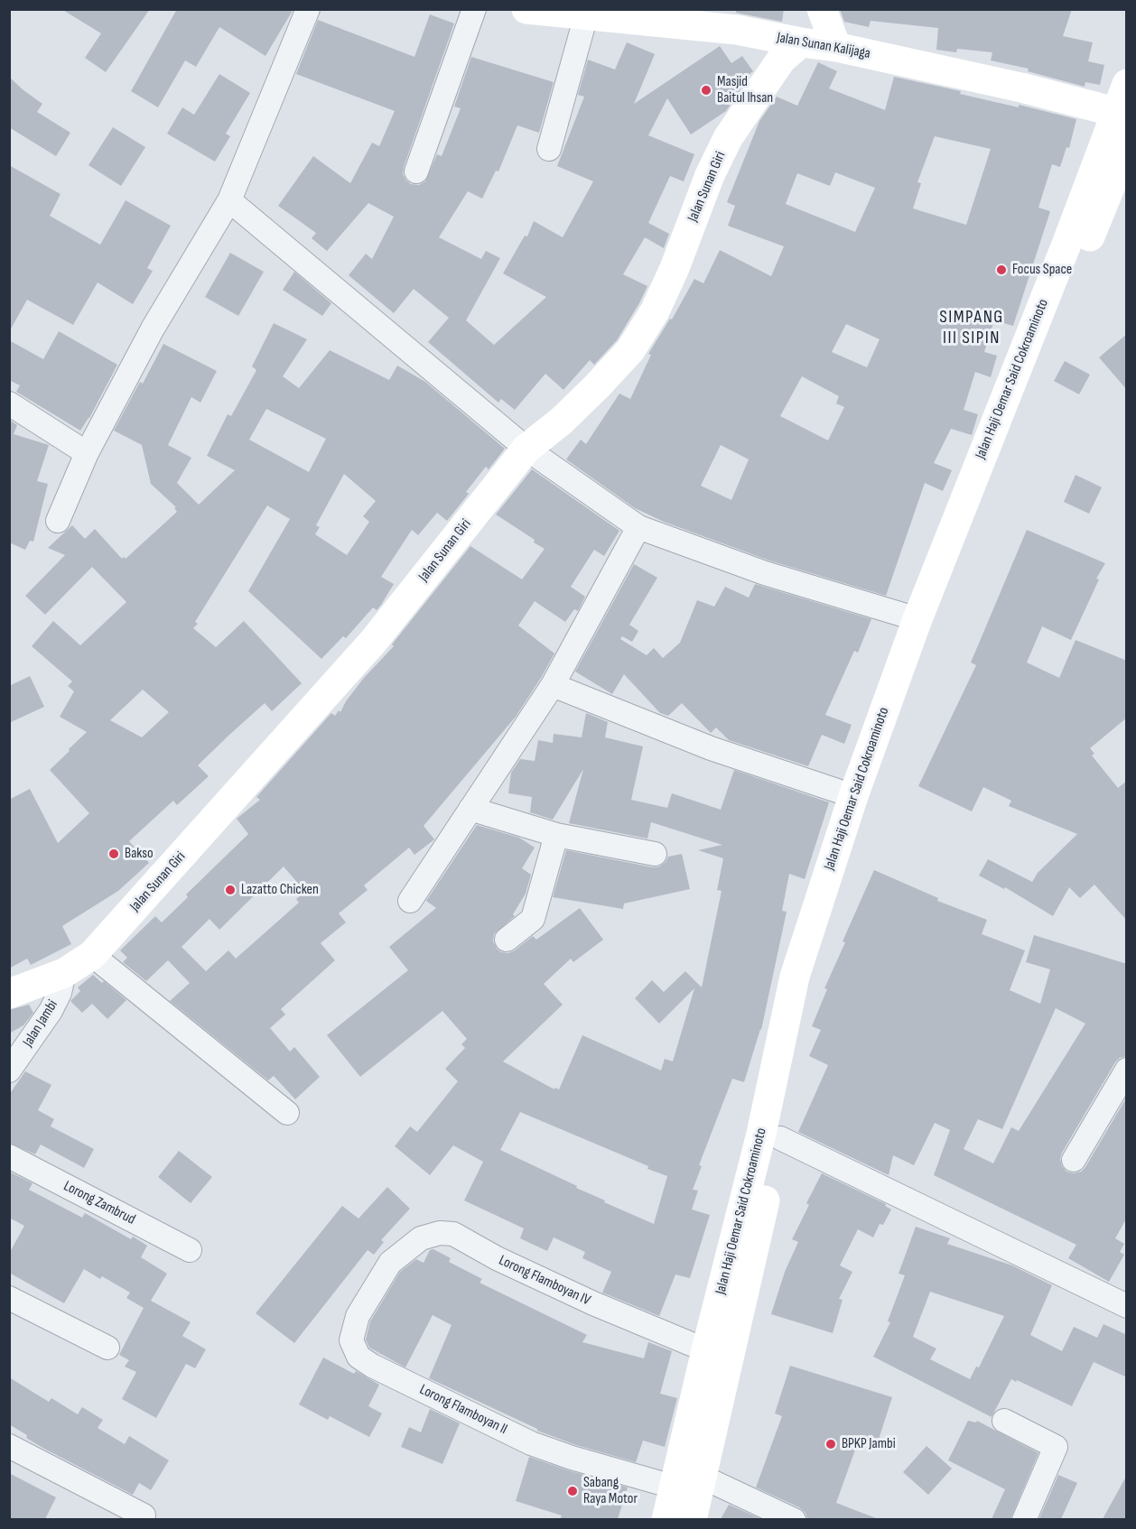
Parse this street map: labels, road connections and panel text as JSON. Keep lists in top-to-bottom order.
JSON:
{
  "streets": {
    "main road": ["Jalan Sunan Kalijaga", "Jalan Sunan Giri", "Jalan Haji Oemar Said Cokroaminoto"],
    "street": [
      "Jalan Jambi",
      "Lorong Zambrud",
      "Lorong Flamboyan IV",
      "Lorong Flamboyan II"
    ]
  },
  "crossings": [
    ["Jalan Sunan Kalijaga", "Jalan Sunan Giri"],
    ["Jalan Sunan Kalijaga", "Jalan Haji Oemar Said Cokroaminoto"],
    ["Jalan Sunan Giri", "Jalan Jambi"],
    ["Jalan Haji Oemar Said Cokroaminoto", "Lorong Flamboyan IV"],
    ["Jalan Haji Oemar Said Cokroaminoto", "Lorong Flamboyan II"],
    ["Lorong Flamboyan IV", "Lorong Flamboyan II"]
  ],
  "districts": ["SIMPANG III SIPIN"],
  "places": [
    "Masjid Baitul Ihsan",
    "Focus Space",
    "Bakso",
    "Lazatto Chicken",
    "BPKP Jambi",
    "Sabang Raya Motor"
  ]
}
